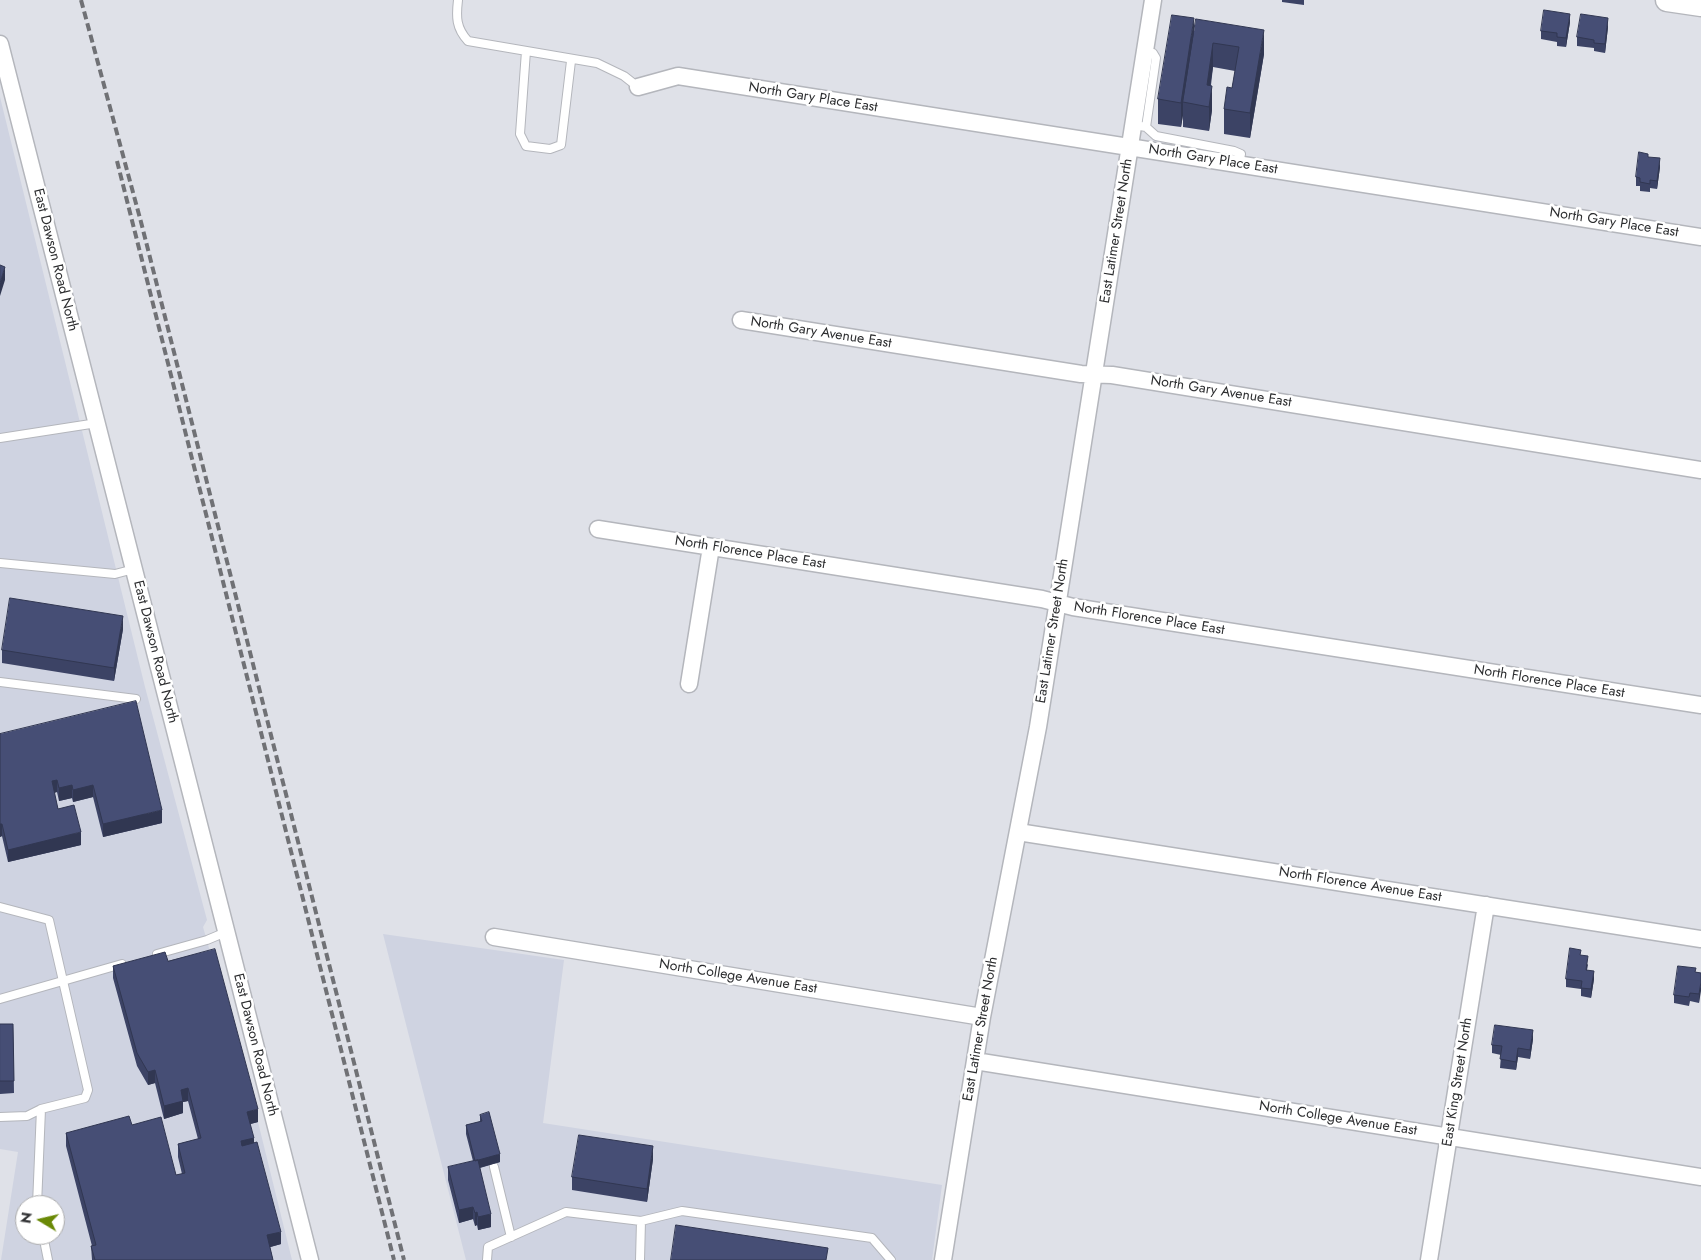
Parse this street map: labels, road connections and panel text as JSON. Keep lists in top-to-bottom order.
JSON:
{
  "streets": {
    "street": [
      "North Gary Place East",
      "East Latimer Street North",
      "East Dawson Road North",
      "North Gary Avenue East",
      "North Florence Place East",
      "North Florence Avenue East",
      "North College Avenue East",
      "East King Street North"
    ]
  },
  "crossings": [
    ["North Gary Place East", "East Latimer Street North"],
    ["East Latimer Street North", "North Gary Avenue East"],
    ["East Latimer Street North", "North Florence Place East"],
    ["East Latimer Street North", "North Florence Avenue East"],
    ["East Latimer Street North", "North College Avenue East"],
    ["North Florence Avenue East", "East King Street North"],
    ["North College Avenue East", "East King Street North"]
  ],
  "north": "left"
}
